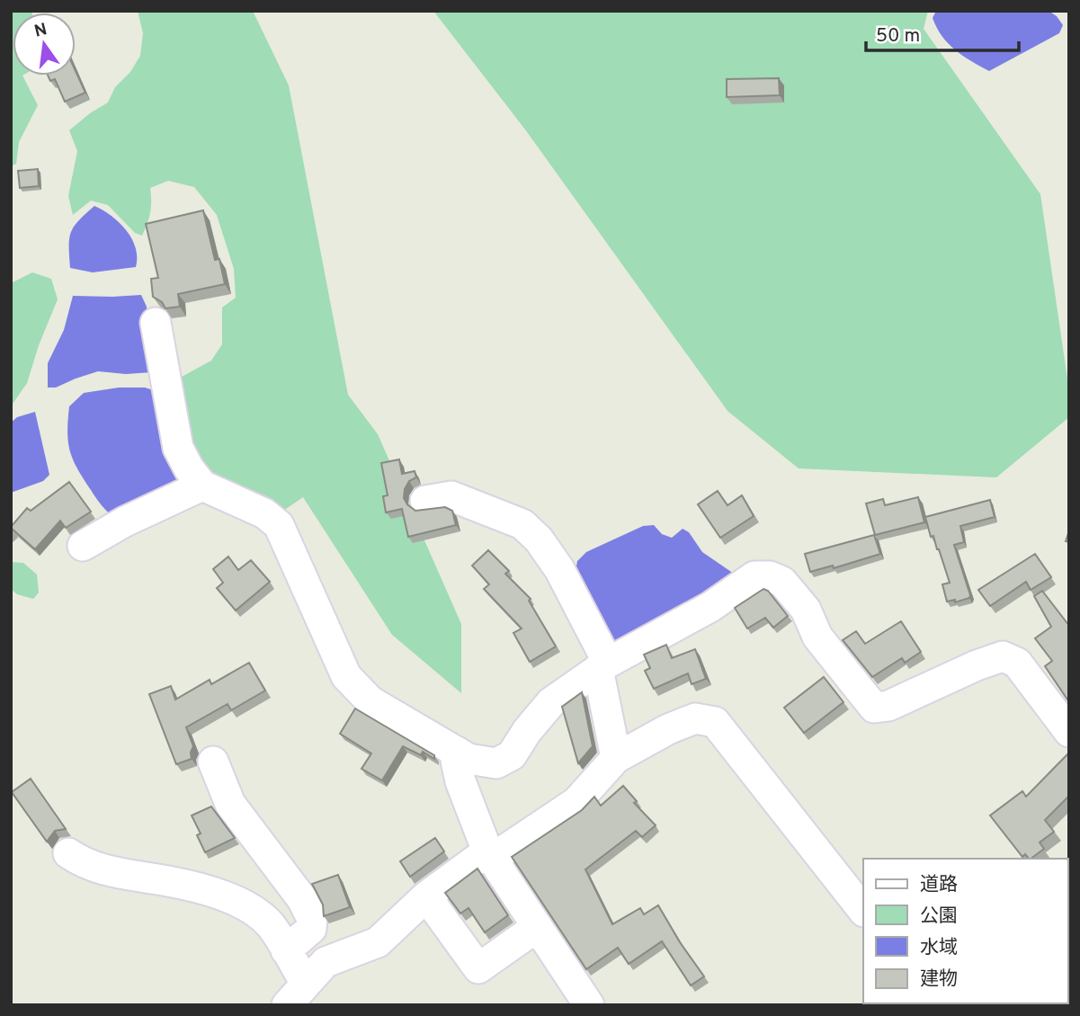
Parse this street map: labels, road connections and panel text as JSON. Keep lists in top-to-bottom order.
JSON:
{
  "legend": [
    "道路",
    "公園",
    "水域",
    "建物"
  ],
  "scale_bar": "50 m",
  "north": "top"
}
